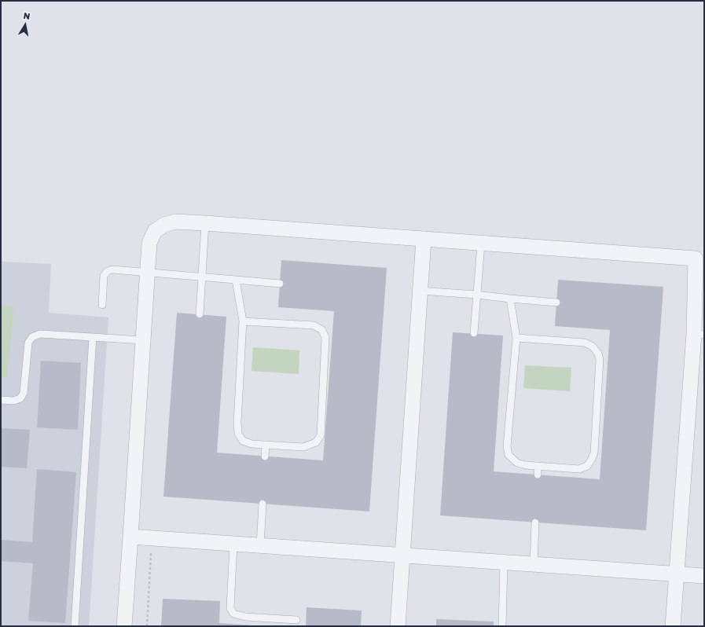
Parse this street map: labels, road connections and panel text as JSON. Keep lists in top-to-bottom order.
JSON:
{
  "north": "top"
}
